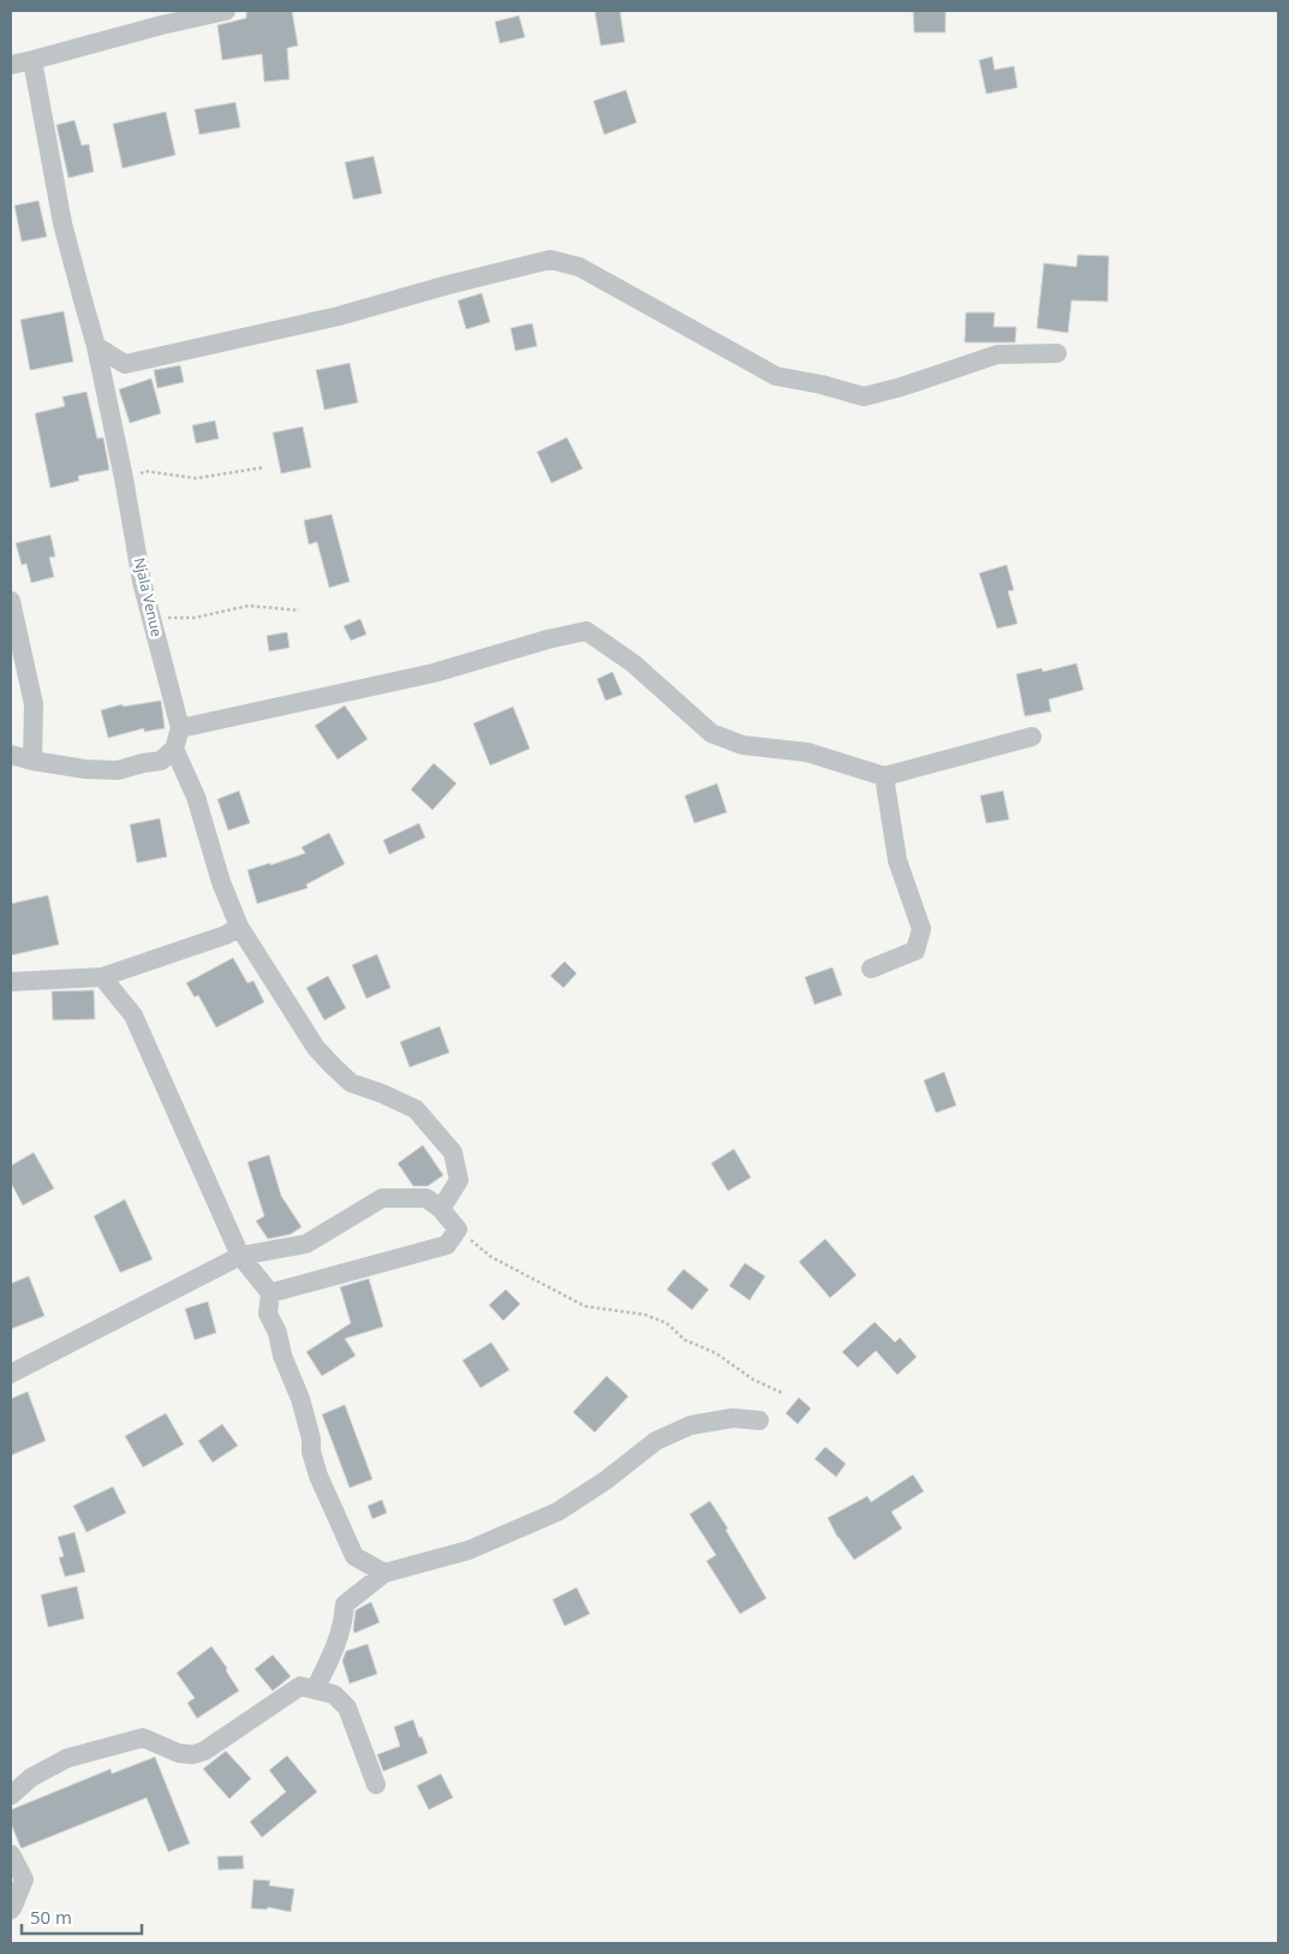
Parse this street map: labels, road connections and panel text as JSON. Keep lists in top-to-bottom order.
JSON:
{
  "streets": {
    "street": ["Njala Venue"]
  },
  "scale_bar": "50 m"
}
